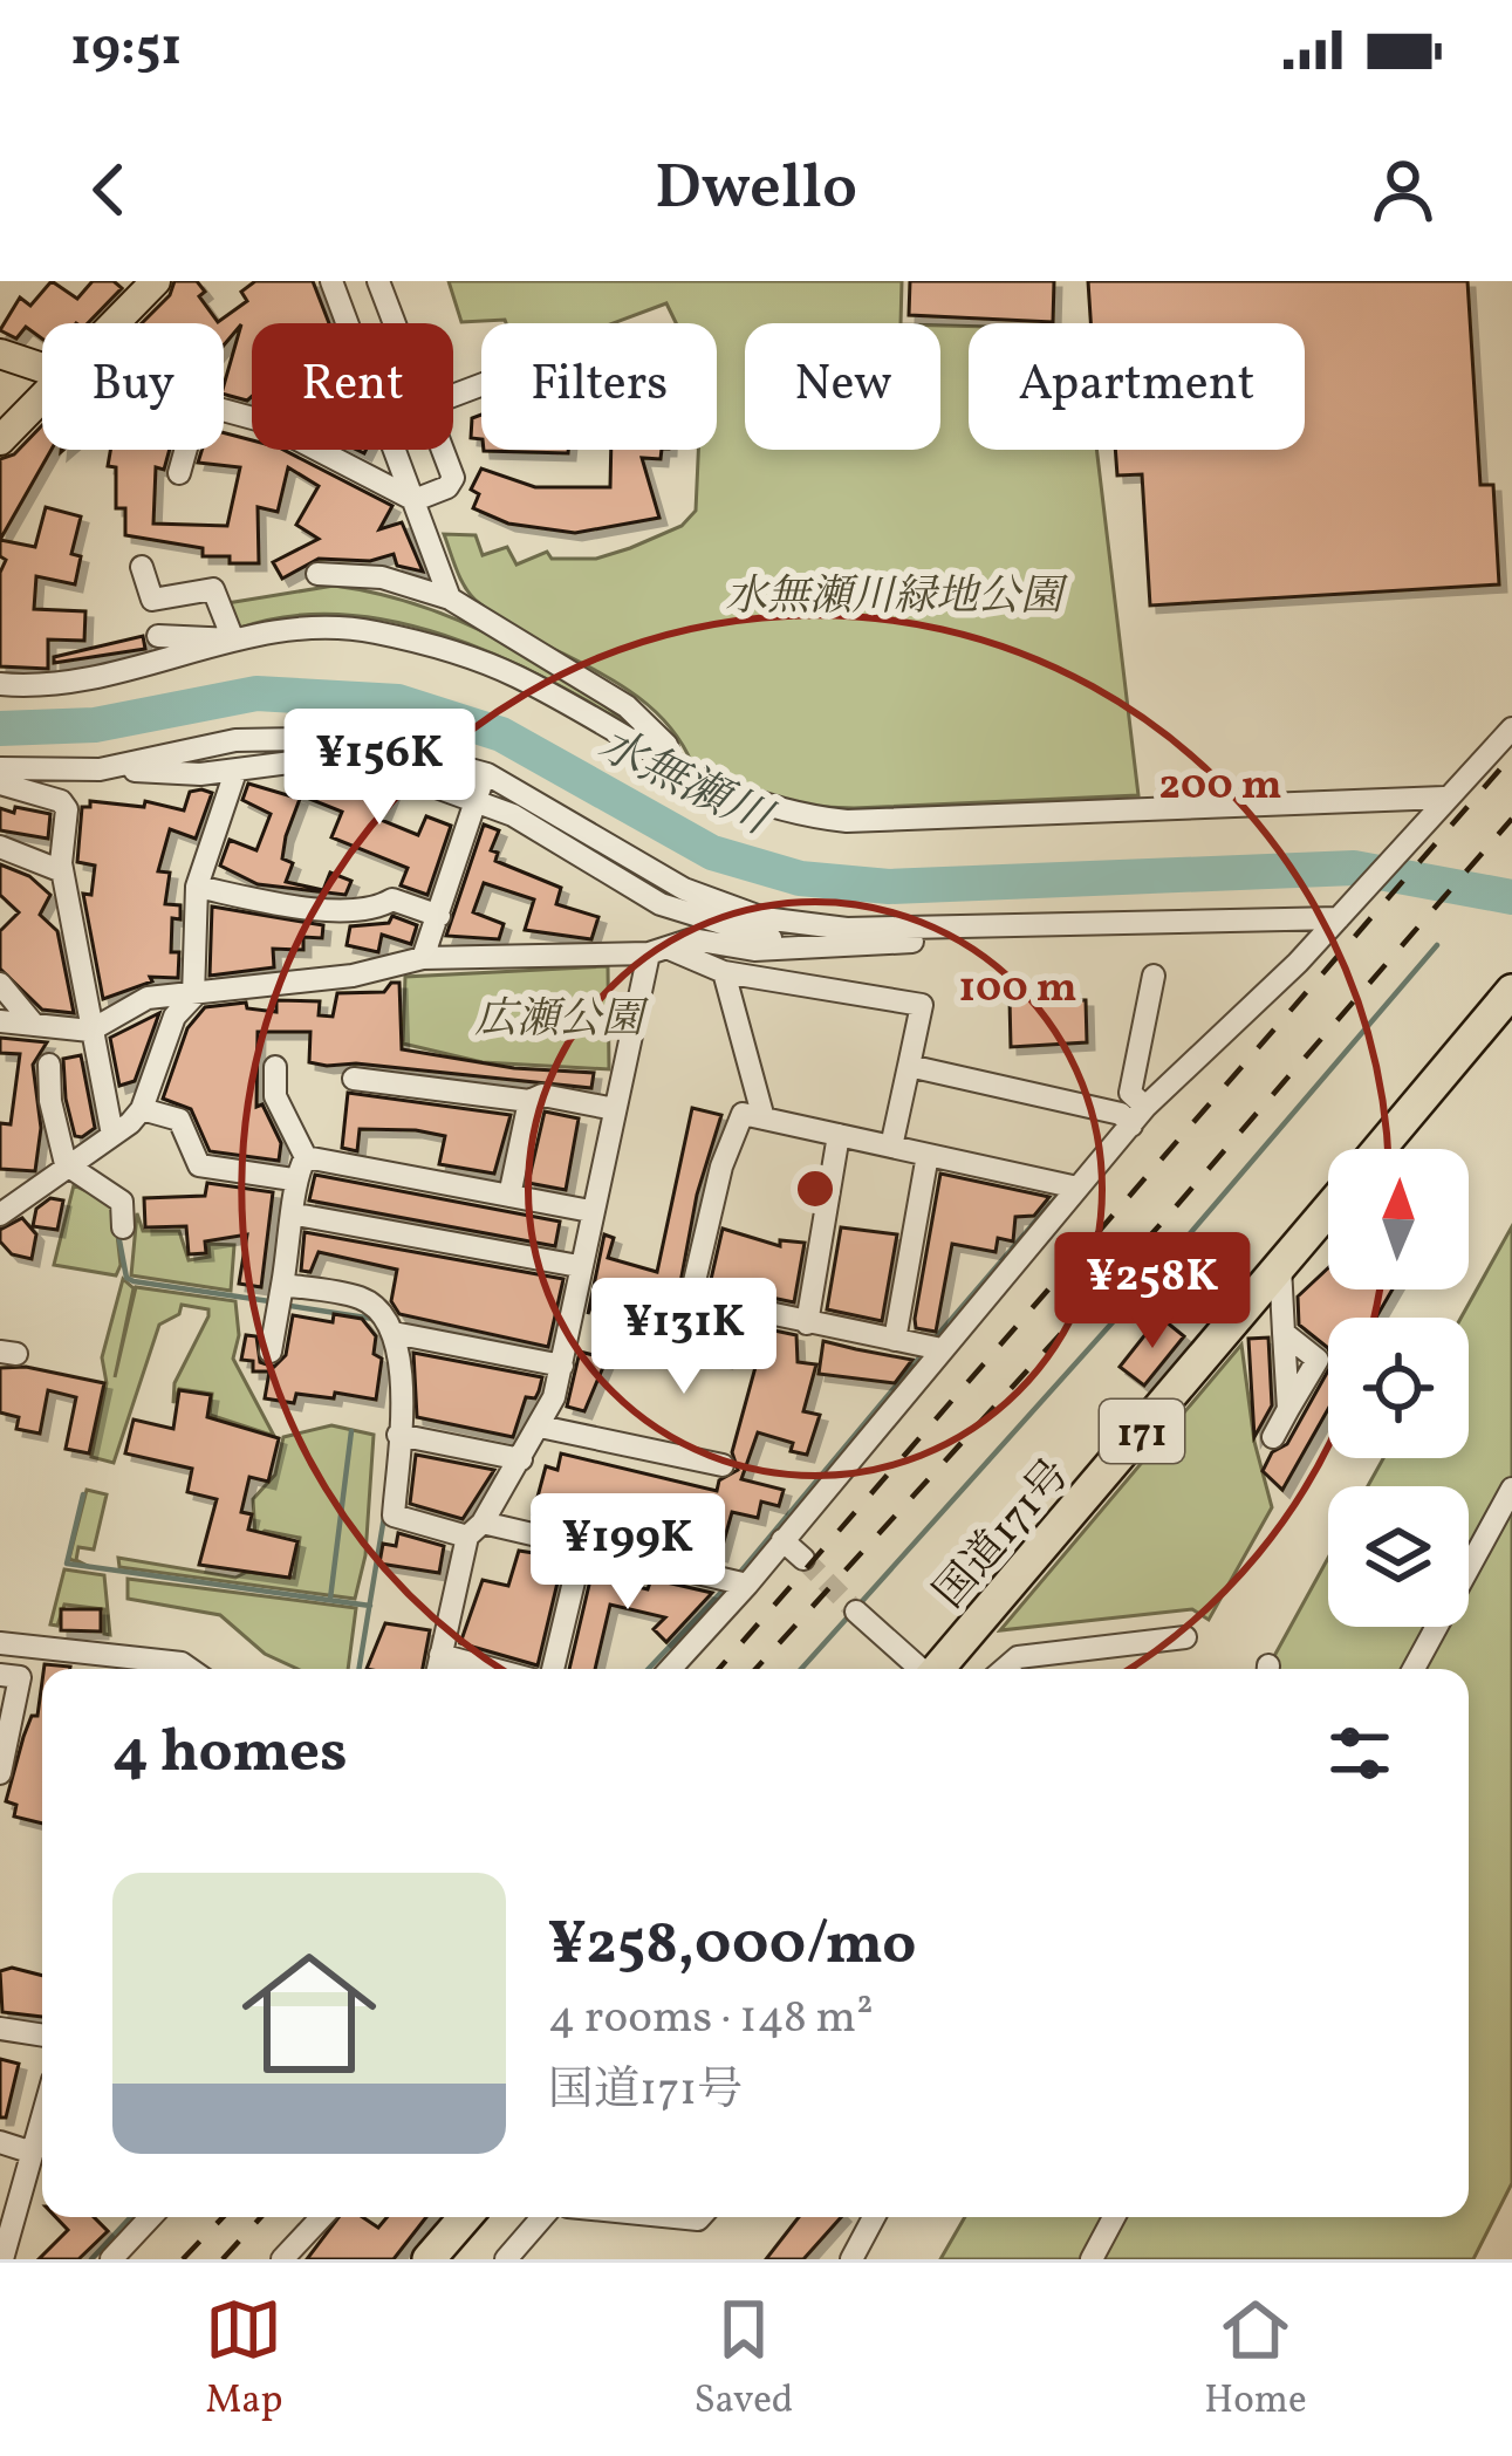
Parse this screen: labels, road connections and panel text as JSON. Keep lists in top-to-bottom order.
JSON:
{
  "streets": {
    "highway": ["171", "国道171号"]
  },
  "water": ["水無瀬川"],
  "parks": ["水無瀬川緑地公園", "広瀬公園"],
  "north": "top",
  "page": {
    "status": "19:51",
    "header": "Dwello",
    "chip": [
      "Buy",
      "Rent",
      "Filters",
      "New",
      "Apartment"
    ],
    "price": [
      "¥156K",
      "¥258K",
      "¥131K",
      "¥199K"
    ],
    "heading": "4 homes",
    "list": [
      {
        "name": "¥258,000/mo",
        "note": "4 rooms · 148 m² · 国道171号"
      }
    ],
    "tabs": ["Map", "Saved", "Home"]
  },
  "rings": ["200 m", "100 m"]
}
